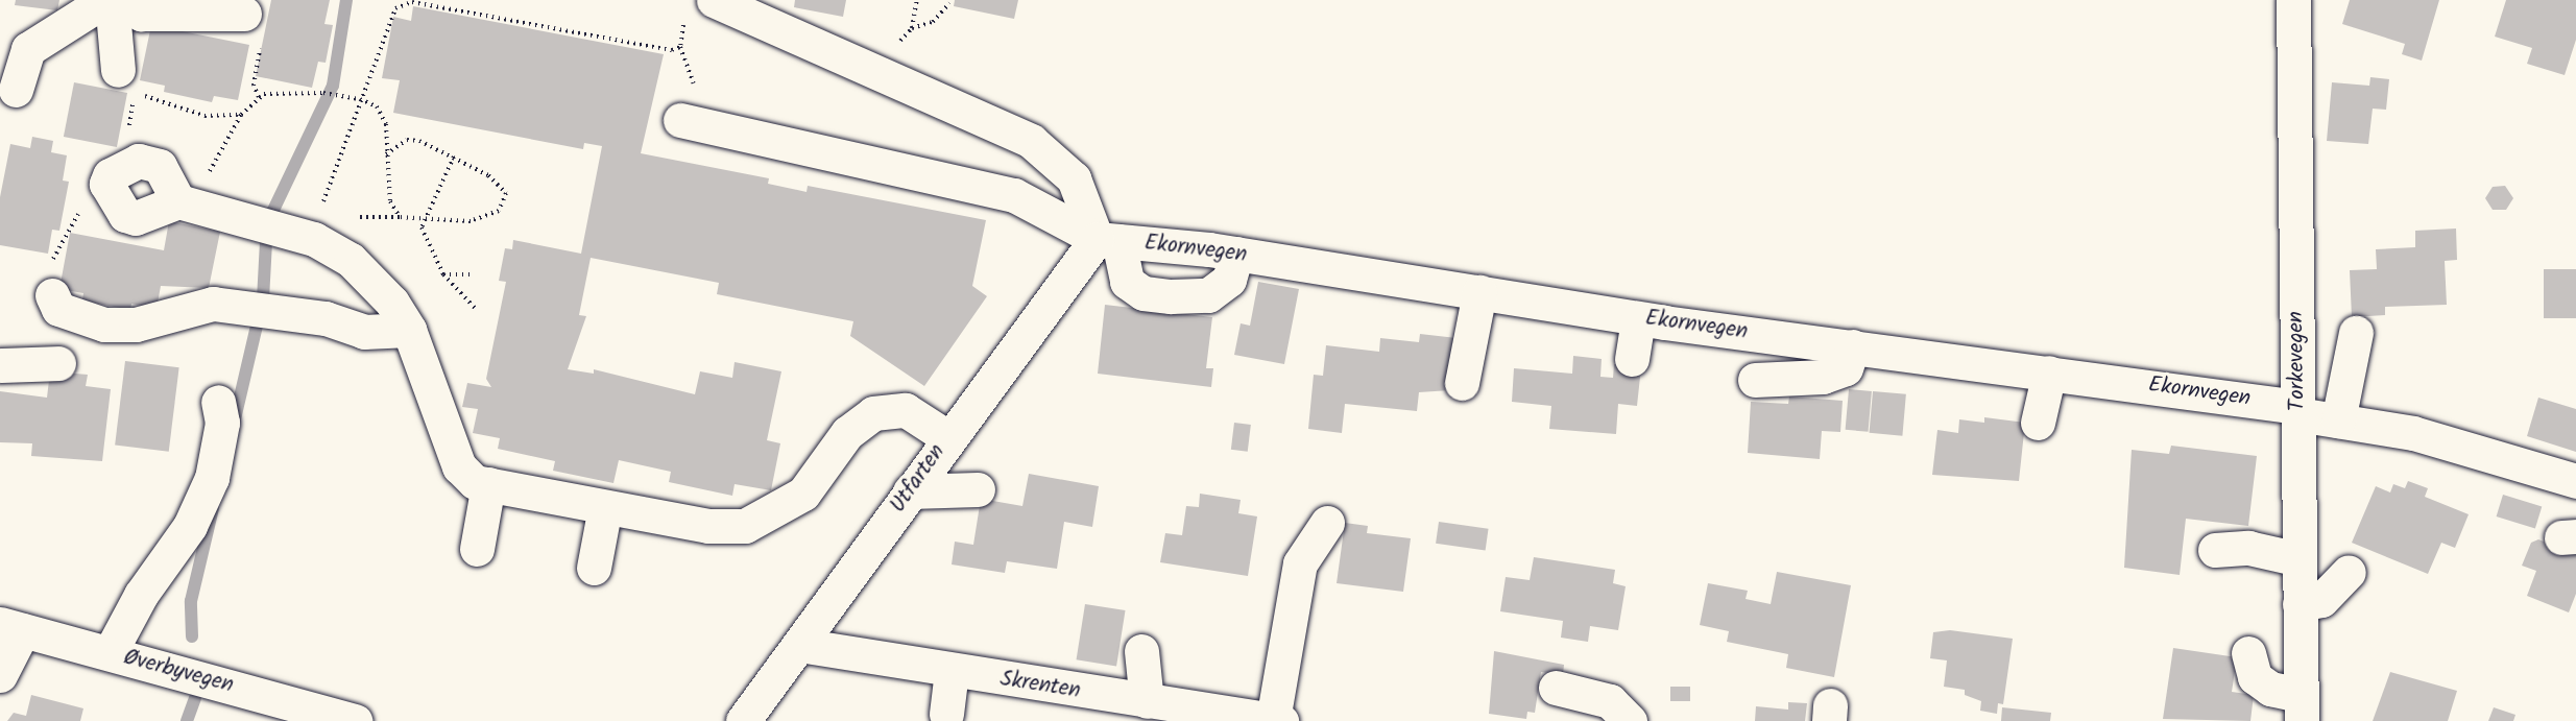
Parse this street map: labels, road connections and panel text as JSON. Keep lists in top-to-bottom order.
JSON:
{
  "streets": {
    "street": [
      "Ekornvegen",
      "Torkevegen",
      "Utfarten",
      "Øverbyvegen",
      "Skrenten"
    ]
  },
  "crossings": [
    ["Ekornvegen", "Torkevegen"],
    ["Ekornvegen", "Utfarten"],
    ["Utfarten", "Skrenten"]
  ]
}
